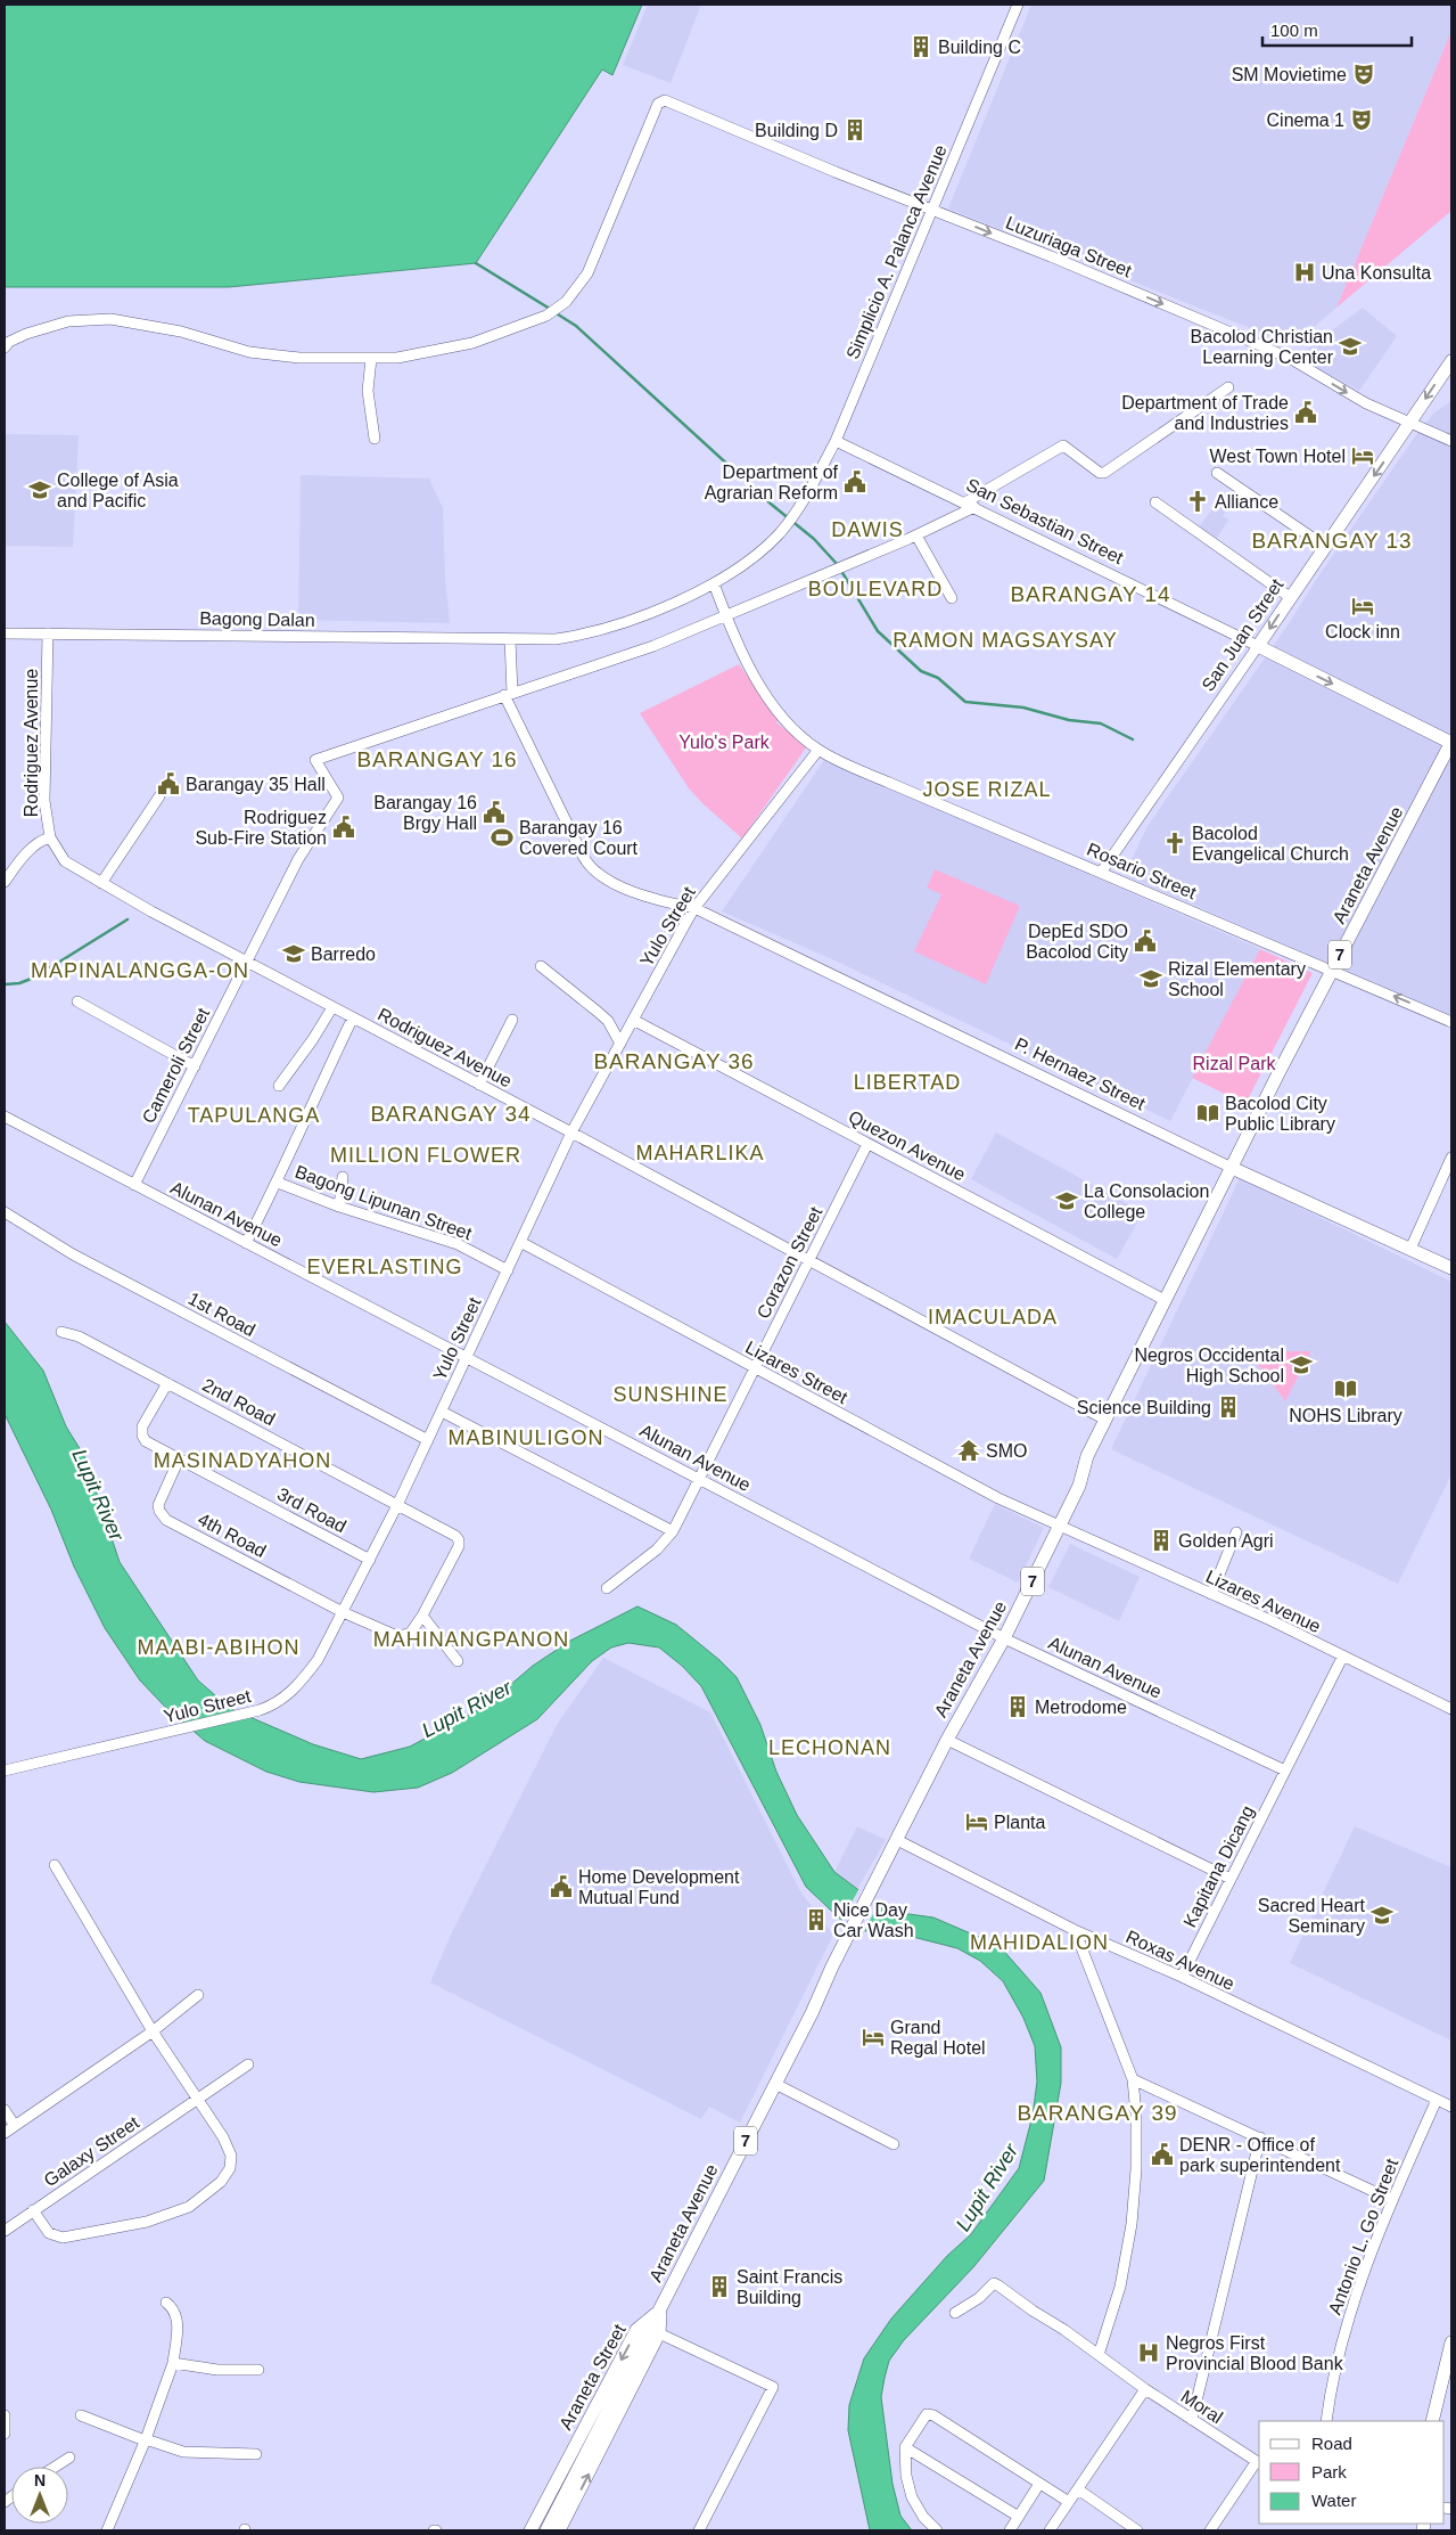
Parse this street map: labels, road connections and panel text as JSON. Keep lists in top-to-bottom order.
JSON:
{
  "streets": {
    "main road": [
      "San Sebastian Street",
      "San Juan Street",
      "Araneta Avenue",
      "7",
      "P. Hernaez Street",
      "Araneta Street"
    ],
    "street": [
      "Luzuriaga Street",
      "Simplicio A. Palanca Avenue",
      "Bagong Dalan",
      "Rodriguez Avenue",
      "Rosario Street",
      "Yulo Street",
      "Cameroli Street",
      "Quezon Avenue",
      "Bagong Lipunan Street",
      "Alunan Avenue",
      "Corazon Street",
      "1st Road",
      "Lizares Street",
      "2nd Road",
      "3rd Road",
      "4th Road",
      "Lizares Avenue",
      "Kapitana Dicang",
      "Roxas Avenue",
      "Galaxy Street",
      "Antonio L. Go Street",
      "Moral"
    ]
  },
  "crossings": [
    ["Luzuriaga Street", "Simplicio A. Palanca Avenue"],
    ["Luzuriaga Street", "San Juan Street"],
    ["Simplicio A. Palanca Avenue", "San Sebastian Street"],
    ["Simplicio A. Palanca Avenue", "Bagong Dalan"],
    ["Simplicio A. Palanca Avenue", "Rosario Street"],
    ["San Sebastian Street", "San Juan Street"],
    ["San Sebastian Street", "Araneta Avenue"],
    ["Bagong Dalan", "Rodriguez Avenue"],
    ["Bagong Dalan", "Rosario Street"],
    ["San Juan Street", "Rosario Street"],
    ["Rodriguez Avenue", "Araneta Avenue"],
    ["Rodriguez Avenue", "Yulo Street"],
    ["Rodriguez Avenue", "Cameroli Street"],
    ["Rodriguez Avenue", "Corazon Street"],
    ["Araneta Avenue", "Rosario Street"],
    ["Araneta Avenue", "P. Hernaez Street"],
    ["Araneta Avenue", "Quezon Avenue"],
    ["Araneta Avenue", "Alunan Avenue"],
    ["Araneta Avenue", "Lizares Street"],
    ["Araneta Avenue", "Lizares Avenue"],
    ["Araneta Avenue", "Roxas Avenue"],
    ["Araneta Avenue", "Araneta Street"],
    ["Rosario Street", "Yulo Street"],
    ["Yulo Street", "P. Hernaez Street"],
    ["Yulo Street", "Quezon Avenue"],
    ["Yulo Street", "Bagong Lipunan Street"],
    ["Yulo Street", "Alunan Avenue"],
    ["Yulo Street", "1st Road"],
    ["Yulo Street", "Lizares Street"],
    ["Yulo Street", "2nd Road"],
    ["Yulo Street", "3rd Road"],
    ["Yulo Street", "4th Road"],
    ["Cameroli Street", "P. Hernaez Street"],
    ["Cameroli Street", "Alunan Avenue"],
    ["Quezon Avenue", "Corazon Street"],
    ["Alunan Avenue", "Corazon Street"],
    ["Alunan Avenue", "Kapitana Dicang"],
    ["Corazon Street", "Lizares Street"],
    ["Lizares Street", "Lizares Avenue"],
    ["2nd Road", "3rd Road"],
    ["2nd Road", "4th Road"],
    ["3rd Road", "4th Road"],
    ["Lizares Avenue", "Kapitana Dicang"],
    ["Kapitana Dicang", "Roxas Avenue"],
    ["Roxas Avenue", "Antonio L. Go Street"]
  ],
  "one_way": ["Luzuriaga Street", "San Juan Street"],
  "districts": [
    "DAWIS",
    "BARANGAY 13",
    "BOULEVARD",
    "BARANGAY 14",
    "RAMON MAGSAYSAY",
    "BARANGAY 16",
    "JOSE RIZAL",
    "MAPINALANGGA-ON",
    "BARANGAY 36",
    "LIBERTAD",
    "BARANGAY 34",
    "TAPULANGA",
    "MAHARLIKA",
    "MILLION FLOWER",
    "EVERLASTING",
    "IMACULADA",
    "SUNSHINE",
    "MABINULIGON",
    "MASINADYAHON",
    "MAHINANGPANON",
    "MAABI-ABIHON",
    "LECHONAN",
    "MAHIDALION",
    "BARANGAY 39"
  ],
  "water": ["Lupit River"],
  "parks": ["Yulo's Park", "Rizal Park"],
  "places": {
    "building": [
      "Building C",
      "Building D",
      "Science Building",
      "Golden Agri",
      "Metrodome",
      "Nice Day Car Wash",
      "Saint Francis Building"
    ],
    "theatre": ["SM Movietime", "Cinema 1"],
    "hospital": ["Una Konsulta", "Negros First Provincial Blood Bank"],
    "school or university": [
      "Bacolod Christian Learning Center",
      "College of Asia and Pacific",
      "Barredo",
      "Rizal Elementary School",
      "La Consolacion College",
      "Negros Occidental High School",
      "Sacred Heart Seminary"
    ],
    "public building": [
      "Department of Trade and Industries",
      "Department of Agrarian Reform",
      "Barangay 35 Hall",
      "Barangay 16 Brgy Hall",
      "Rodriguez Sub-Fire Station",
      "DepEd SDO Bacolod City",
      "Home Development Mutual Fund",
      "DENR - Office of park superintendent"
    ],
    "hotel": [
      "West Town Hotel",
      "Clock inn",
      "Planta",
      "Grand Regal Hotel"
    ],
    "church": ["Alliance", "Bacolod Evangelical Church"],
    "sports": ["Barangay 16 Covered Court"],
    "library": ["Bacolod City Public Library", "NOHS Library"],
    "temple": ["SMO"]
  },
  "legend": ["Road", "Park", "Water"],
  "scale_bar": "100 m",
  "north": "top"
}
